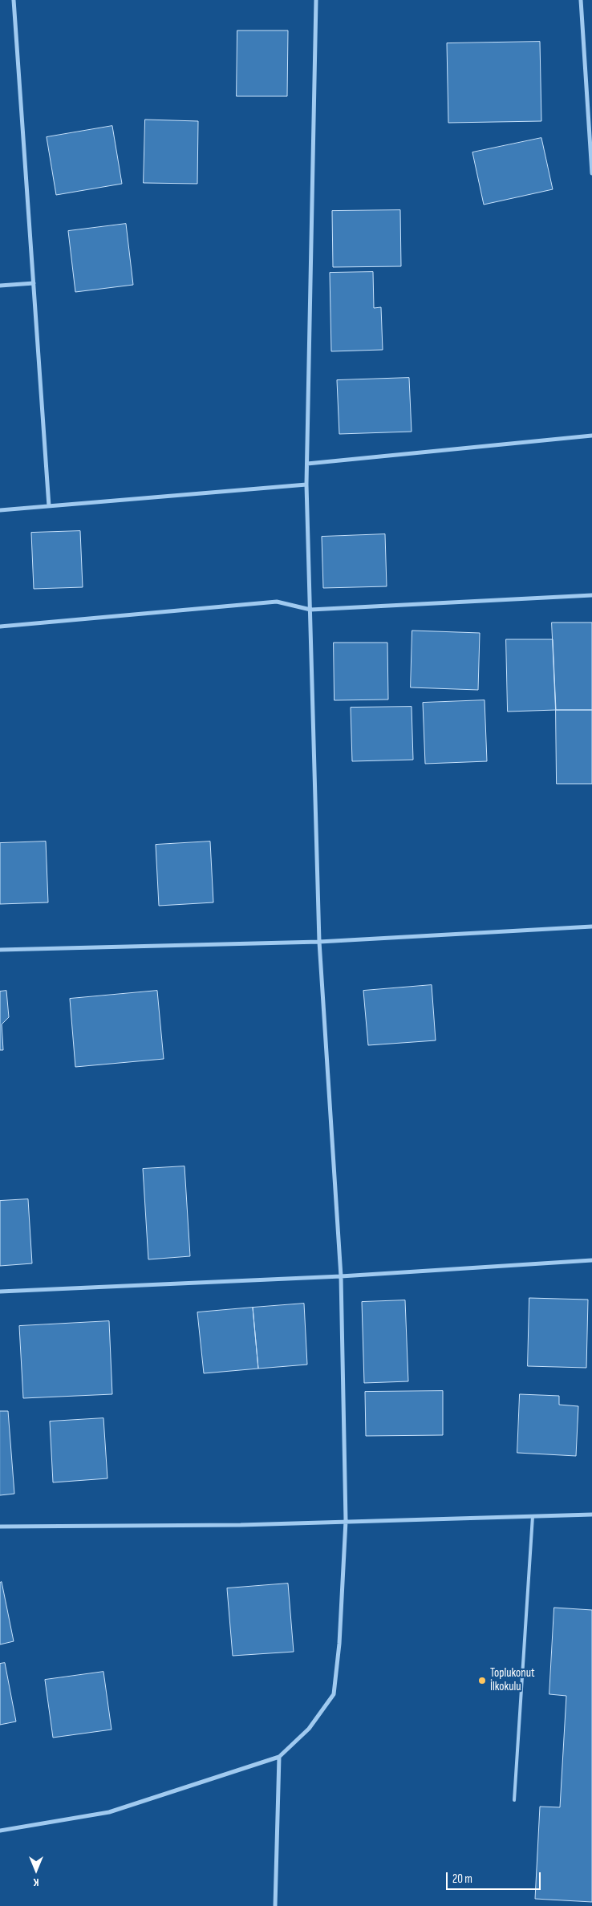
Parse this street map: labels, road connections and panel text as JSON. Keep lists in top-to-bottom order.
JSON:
{
  "places": ["Toplukonut İlkokulu"],
  "scale_bar": "20 m",
  "north": "bottom"
}
